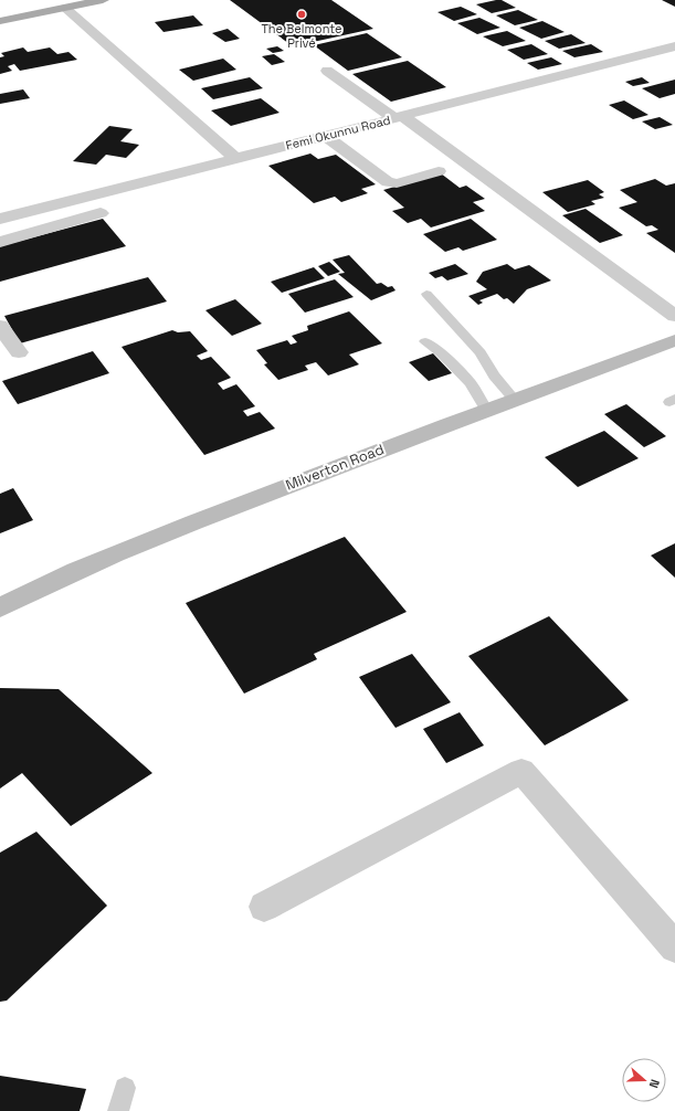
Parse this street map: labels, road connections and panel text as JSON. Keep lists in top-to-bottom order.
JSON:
{
  "streets": {
    "street": ["Femi Okunnu Road", "Milverton Road"]
  },
  "places": ["The Belmonte Privé"],
  "north": "right"
}
